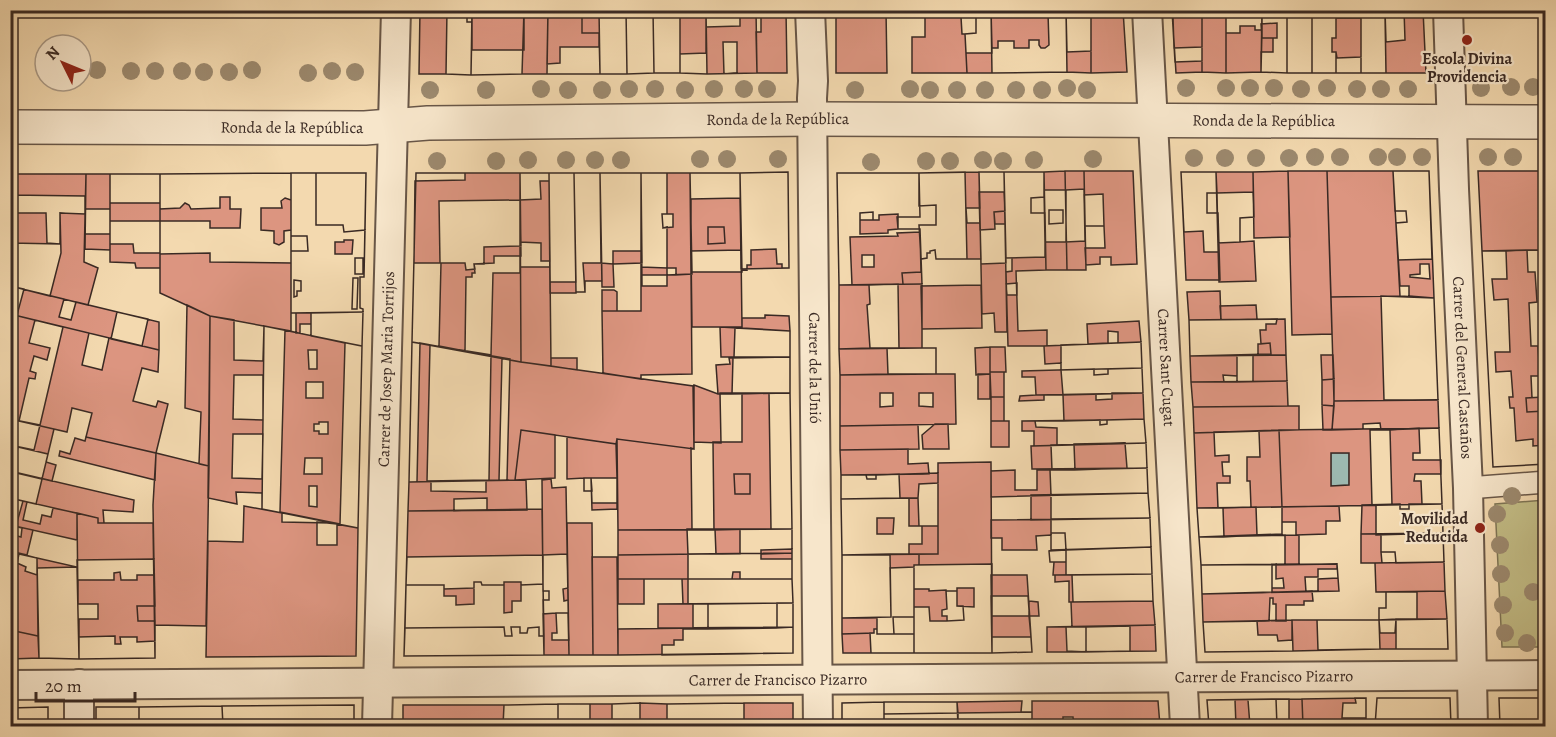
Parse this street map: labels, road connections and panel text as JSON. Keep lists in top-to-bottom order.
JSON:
{
  "streets": {
    "street": [
      "Ronda de la República",
      "Carrer de Josep Maria Torrijos",
      "Carrer de la Unió",
      "Carrer Sant Cugat",
      "Carrer del General Castaños",
      "Carrer de Francisco Pizarro"
    ]
  },
  "crossings": [
    ["Ronda de la República", "Carrer de Josep Maria Torrijos"],
    ["Ronda de la República", "Carrer de la Unió"],
    ["Ronda de la República", "Carrer Sant Cugat"],
    ["Ronda de la República", "Carrer del General Castaños"],
    ["Carrer de Josep Maria Torrijos", "Carrer de Francisco Pizarro"],
    ["Carrer de la Unió", "Carrer de Francisco Pizarro"],
    ["Carrer Sant Cugat", "Carrer de Francisco Pizarro"],
    ["Carrer del General Castaños", "Carrer de Francisco Pizarro"]
  ],
  "places": ["Escola Divina Providencia", "Movilidad Reducida"],
  "scale_bar": "20 m",
  "north": "top left"
}
